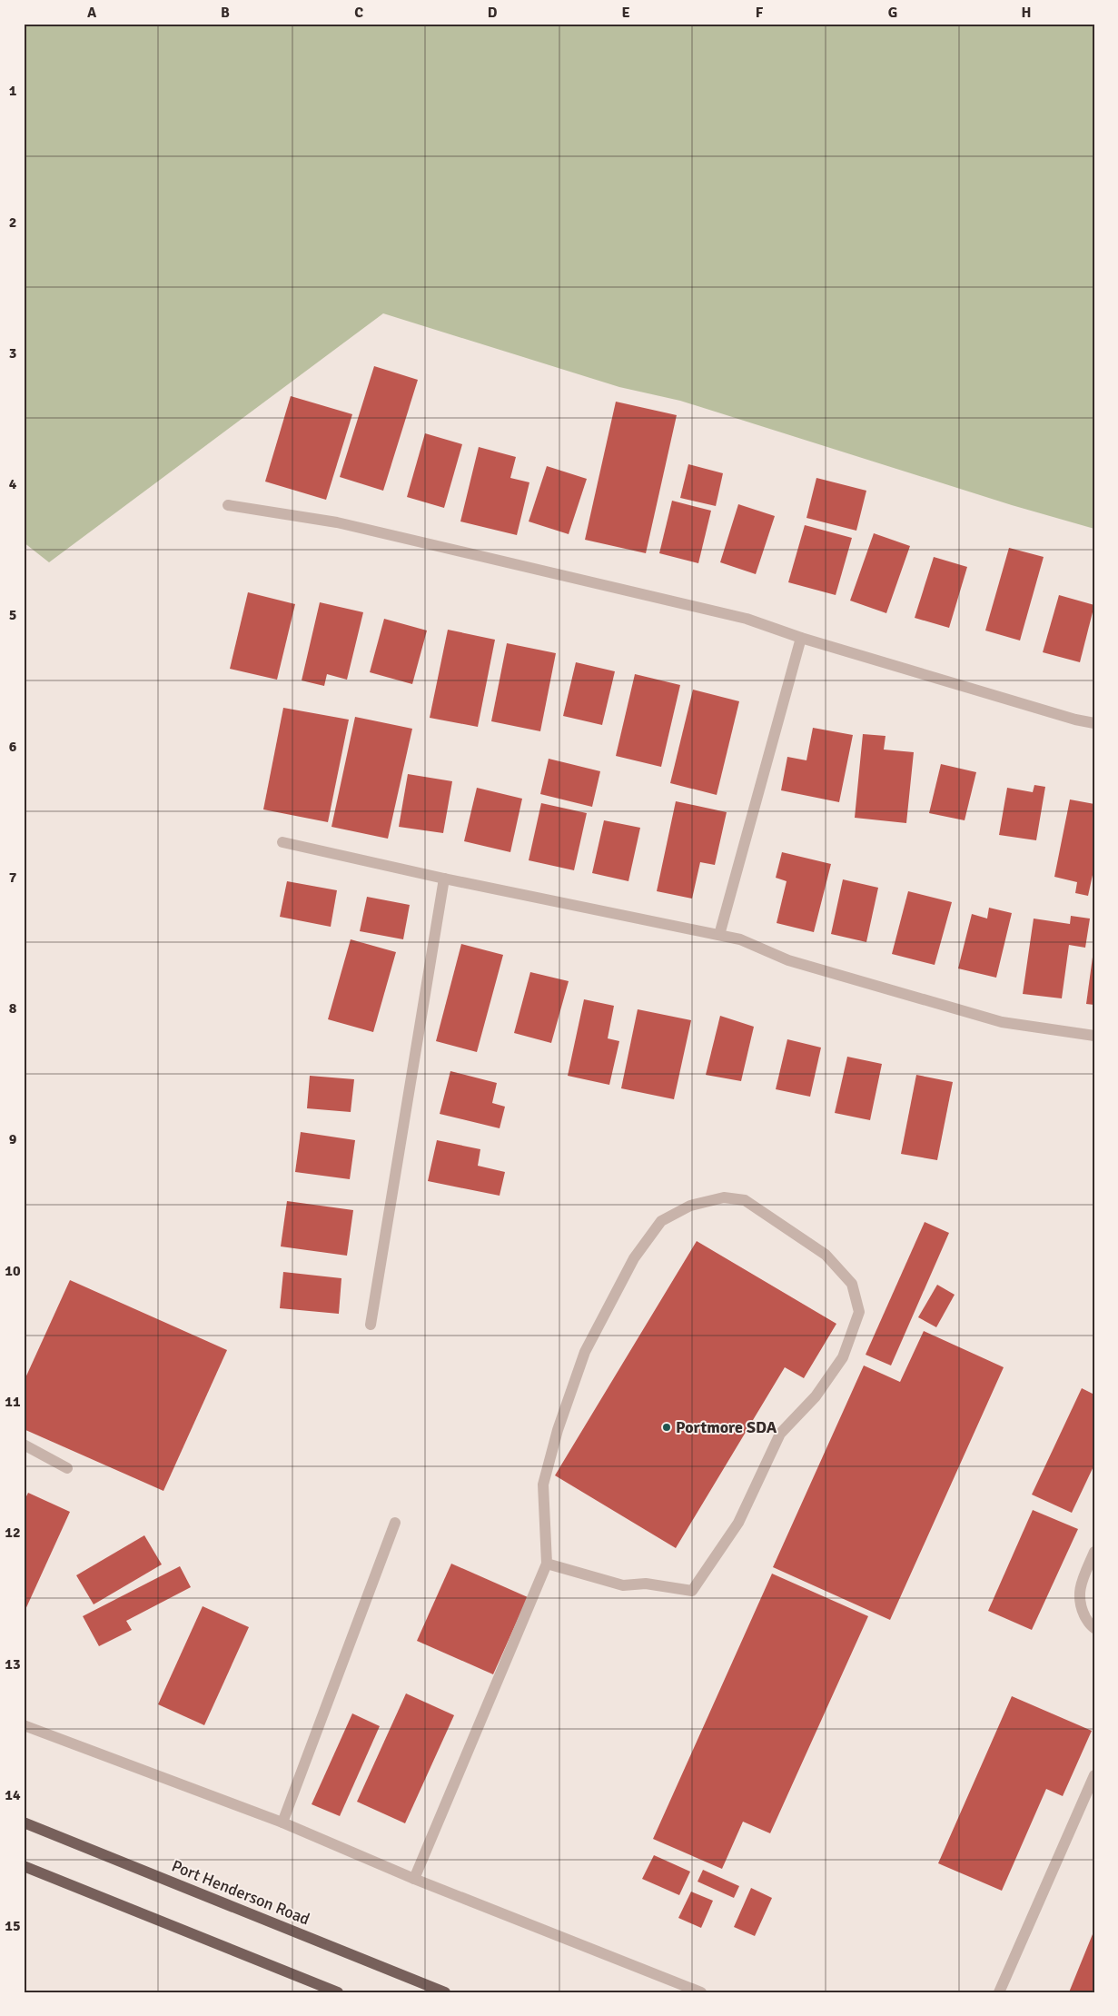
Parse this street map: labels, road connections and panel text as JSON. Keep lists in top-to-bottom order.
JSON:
{
  "streets": {
    "main road": ["Port Henderson Road"]
  },
  "places": ["Portmore SDA"],
  "grid": {
    "columns": [
      "A",
      "B",
      "C",
      "D",
      "E",
      "F",
      "G",
      "H"
    ],
    "rows": [
      "1",
      "2",
      "3",
      "4",
      "5",
      "6",
      "7",
      "8",
      "9",
      "10",
      "11",
      "12",
      "13",
      "14",
      "15"
    ]
  }
}
